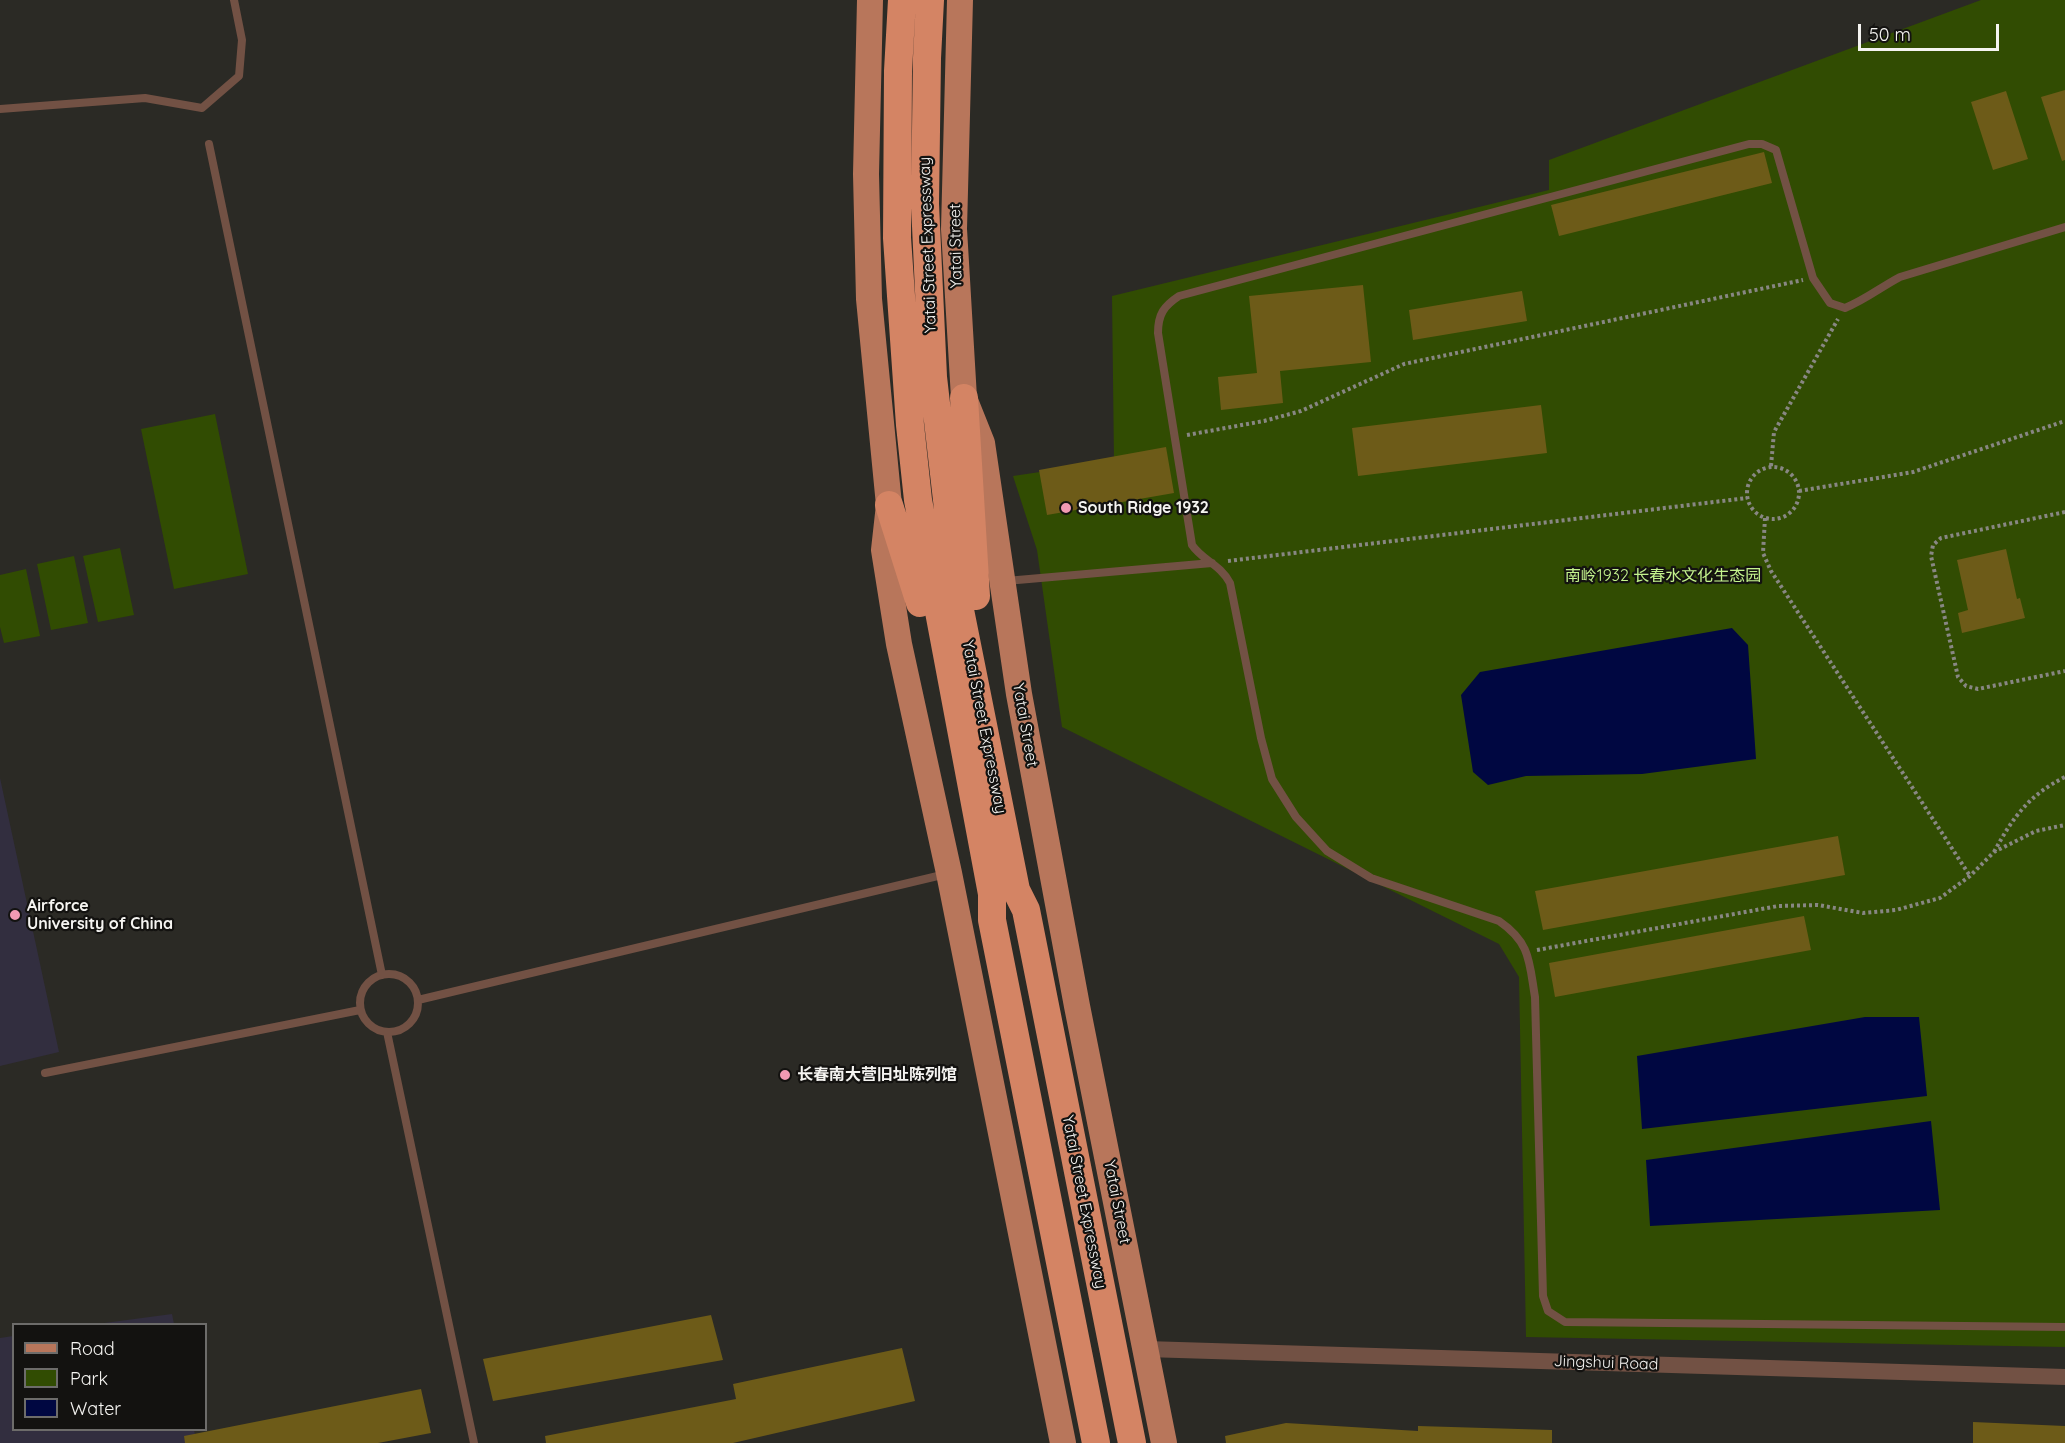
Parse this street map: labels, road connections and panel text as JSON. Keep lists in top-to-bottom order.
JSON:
{
  "streets": {
    "highway": ["Yatai Street Expressway"],
    "main road": ["Yatai Street"],
    "street": ["Jingshui Road"]
  },
  "crossings": [
    ["Yatai Street", "Jingshui Road"]
  ],
  "parks": ["南岭1932 长春水文化生态园"],
  "places": ["South Ridge 1932", "Airforce University of China", "长春南大营旧址陈列馆"],
  "legend": ["Road", "Park", "Water"],
  "scale_bar": "50 m"
}
